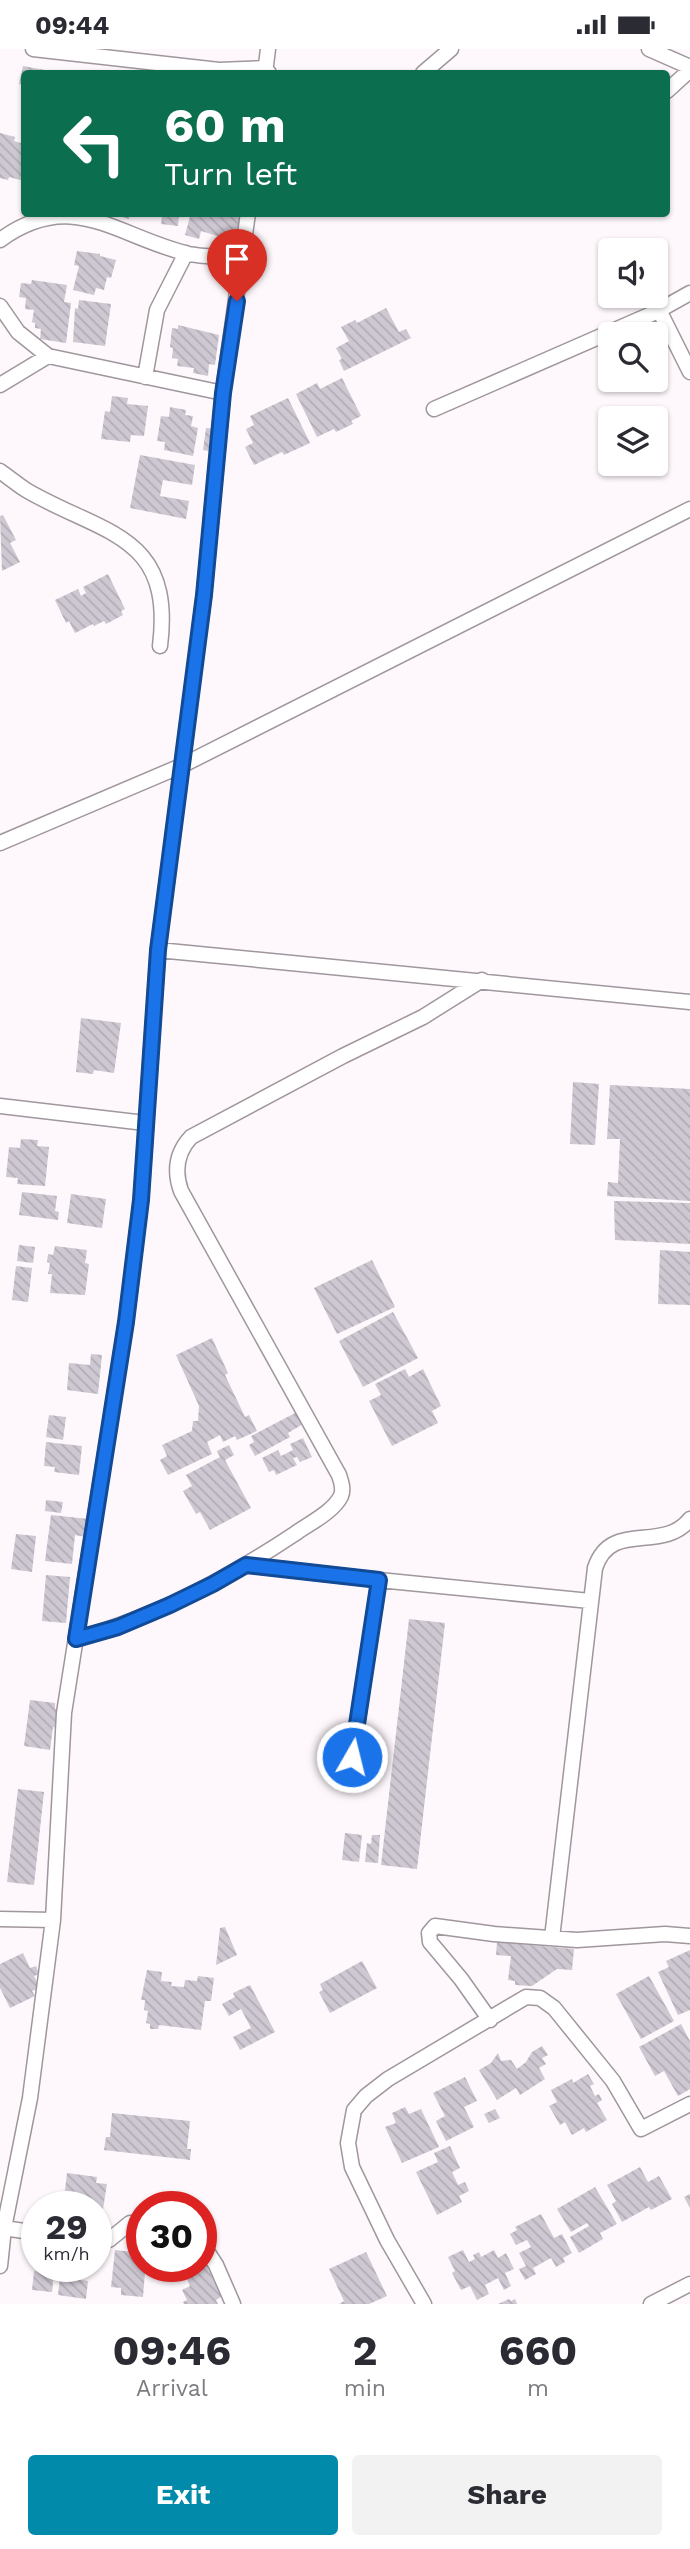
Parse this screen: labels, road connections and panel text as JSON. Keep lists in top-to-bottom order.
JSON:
{
  "page": {
    "status": "09:44",
    "turn": ["60 m", "Turn left"],
    "speed": "29 km/h",
    "limit": "30",
    "eta": [
      "09:46",
      "Arrival",
      "2",
      "min",
      "660",
      "m"
    ],
    "buttons": ["Exit", "Share"]
  }
}
